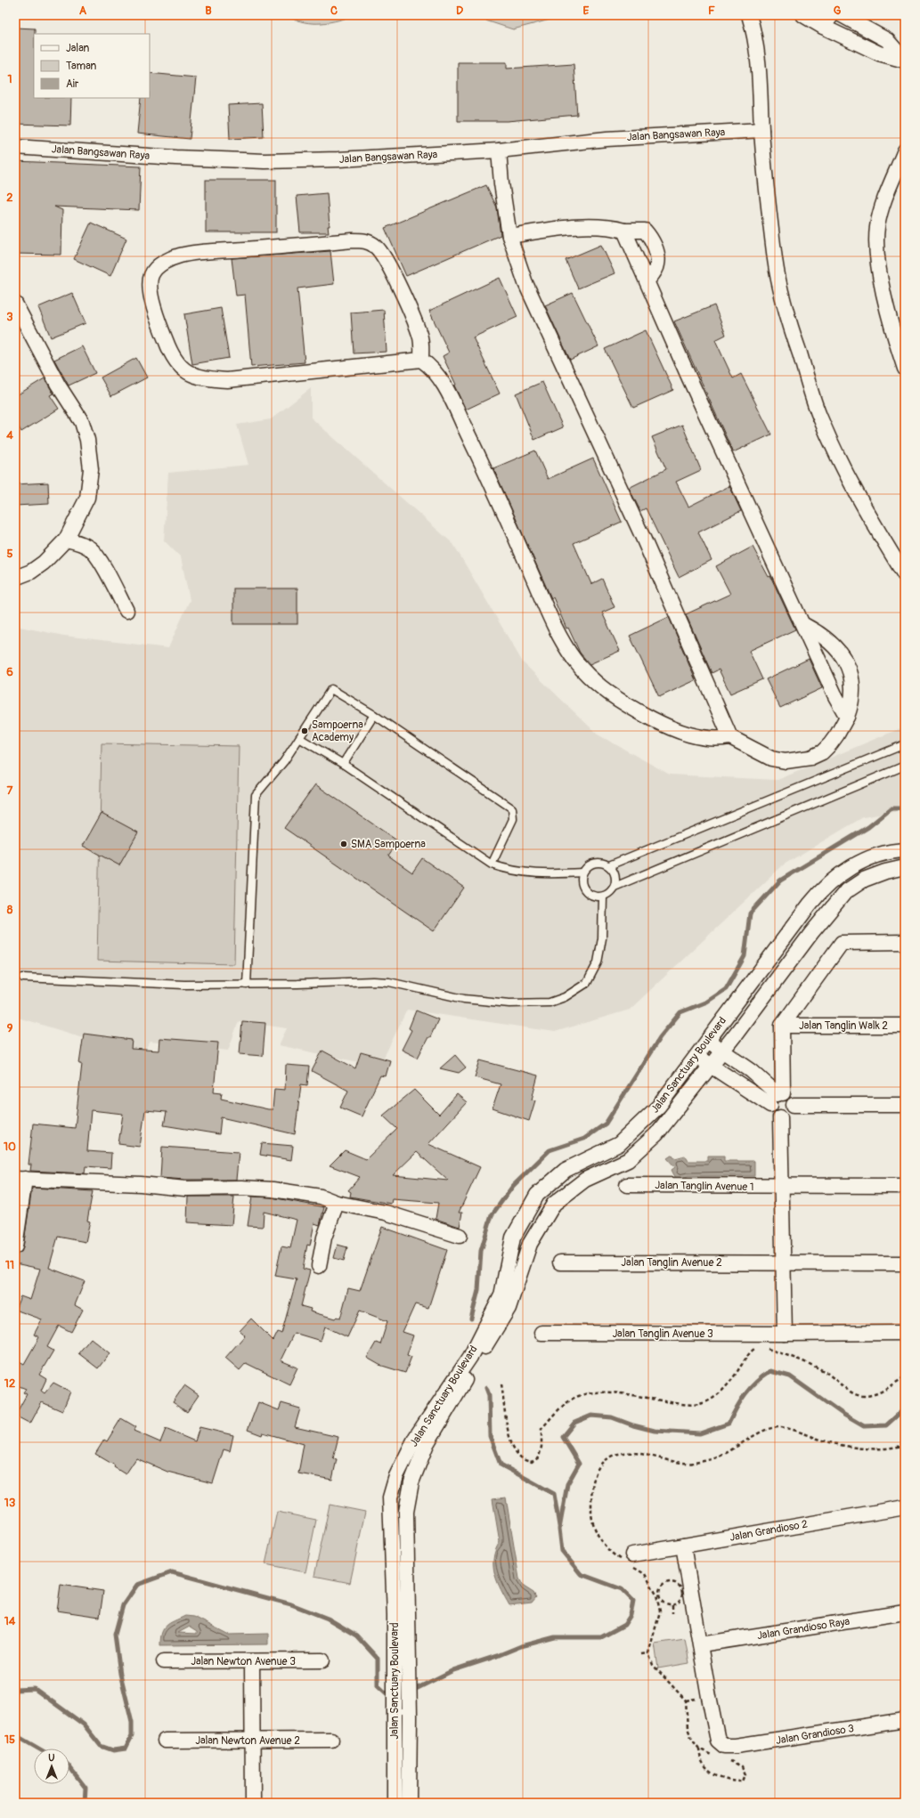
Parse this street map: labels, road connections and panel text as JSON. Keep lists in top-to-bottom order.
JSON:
{
  "streets": {
    "street": [
      "Jalan Bangsawan Raya",
      "Jalan Tanglin Walk 2",
      "Jalan Sanctuary Boulevard",
      "Jalan Tanglin Avenue 1",
      "Jalan Tanglin Avenue 2",
      "Jalan Tanglin Avenue 3",
      "Jalan Grandioso 2",
      "Jalan Grandioso Raya",
      "Jalan Newton Avenue 3",
      "Jalan Grandioso 3",
      "Jalan Newton Avenue 2"
    ]
  },
  "crossings": [
    ["Jalan Grandioso Raya", "Jalan Grandioso 3"]
  ],
  "places": ["Sampoerna Academy", "SMA Sampoerna"],
  "legend": ["Jalan", "Taman", "Air"],
  "north": "top",
  "grid": {
    "columns": [
      "A",
      "B",
      "C",
      "D",
      "E",
      "F",
      "G"
    ],
    "rows": [
      "1",
      "2",
      "3",
      "4",
      "5",
      "6",
      "7",
      "8",
      "9",
      "10",
      "11",
      "12",
      "13",
      "14",
      "15"
    ]
  }
}
